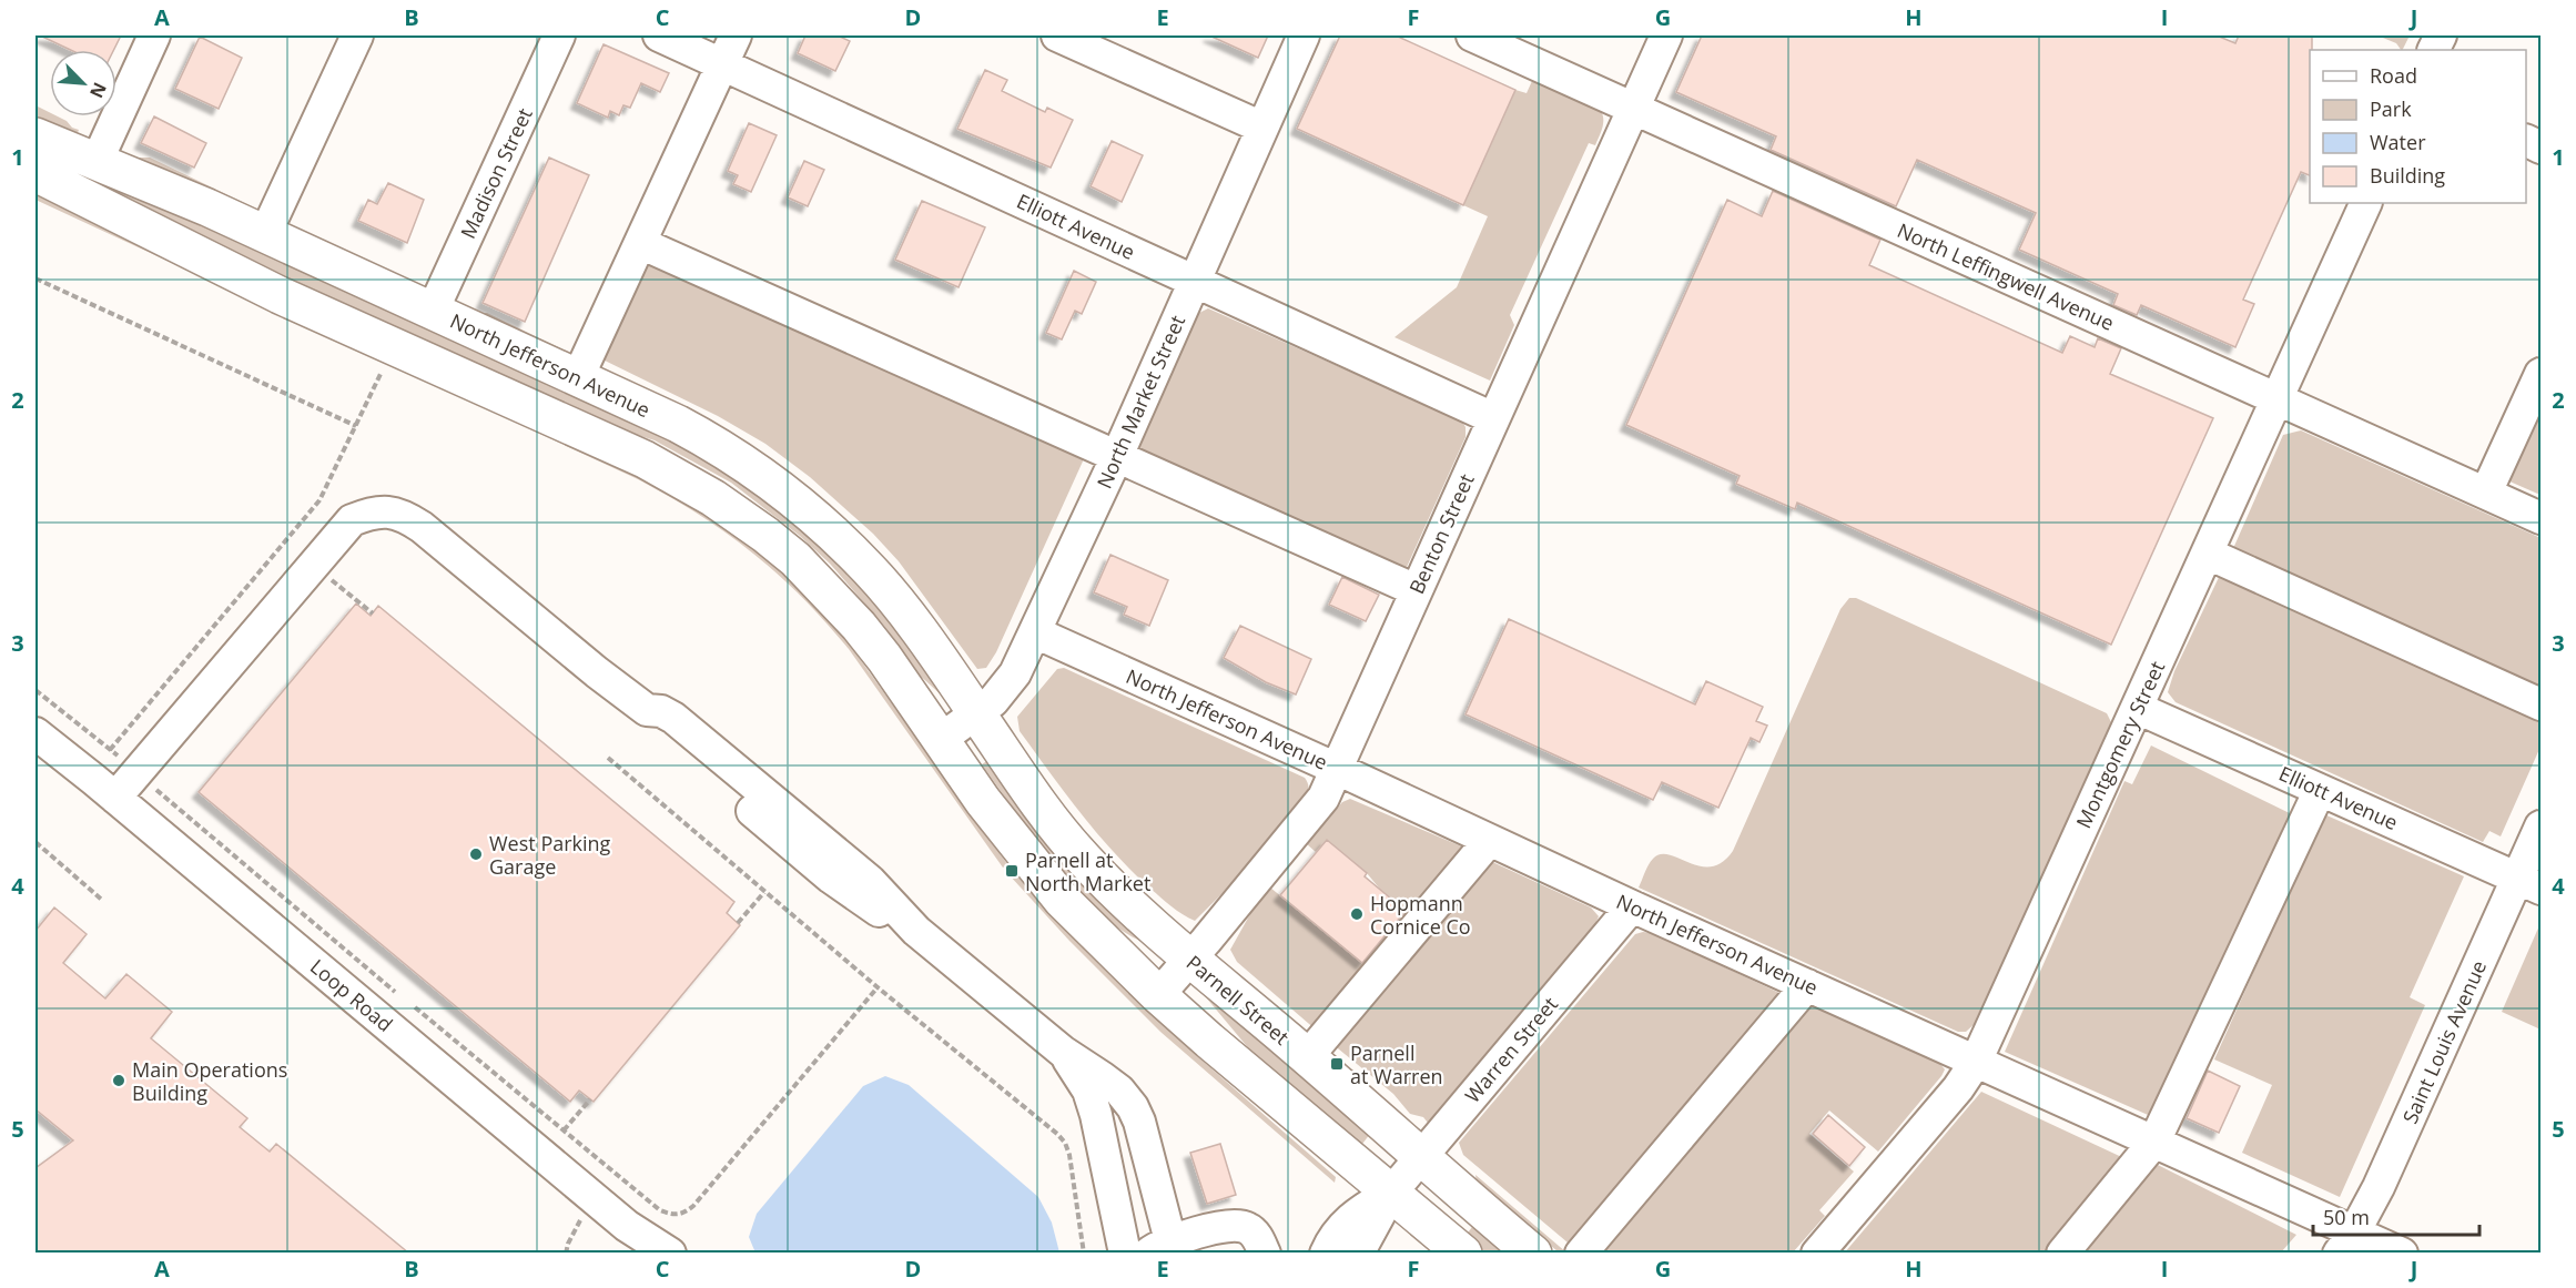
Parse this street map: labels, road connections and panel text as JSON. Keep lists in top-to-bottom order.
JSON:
{
  "streets": {
    "main road": ["North Jefferson Avenue", "Parnell Street"],
    "street": [
      "Madison Street",
      "Elliott Avenue",
      "North Leffingwell Avenue",
      "North Market Street",
      "Benton Street",
      "Montgomery Street",
      "Loop Road",
      "Saint Louis Avenue",
      "Warren Street"
    ]
  },
  "crossings": [
    ["Madison Street", "North Jefferson Avenue"],
    ["Elliott Avenue", "North Market Street"],
    ["Elliott Avenue", "Benton Street"],
    ["Elliott Avenue", "Montgomery Street"],
    ["Elliott Avenue", "Saint Louis Avenue"],
    ["North Leffingwell Avenue", "Benton Street"],
    ["North Leffingwell Avenue", "Montgomery Street"],
    ["North Jefferson Avenue", "North Market Street"],
    ["North Jefferson Avenue", "Benton Street"],
    ["North Jefferson Avenue", "Montgomery Street"],
    ["North Jefferson Avenue", "Parnell Street"],
    ["North Jefferson Avenue", "Saint Louis Avenue"],
    ["North Jefferson Avenue", "Warren Street"],
    ["North Market Street", "Parnell Street"],
    ["Benton Street", "Parnell Street"],
    ["Parnell Street", "Warren Street"]
  ],
  "places": {
    "other": ["West Parking Garage", "Hopmann Cornice Co", "Main Operations Building"],
    "transit": ["Parnell at North Market", "Parnell at Warren"]
  },
  "legend": [
    "Road",
    "Park",
    "Water",
    "Building"
  ],
  "scale_bar": "50 m",
  "north": "bottom right",
  "grid": {
    "columns": [
      "A",
      "B",
      "C",
      "D",
      "E",
      "F",
      "G",
      "H",
      "I",
      "J"
    ],
    "rows": [
      "1",
      "2",
      "3",
      "4",
      "5"
    ]
  }
}
